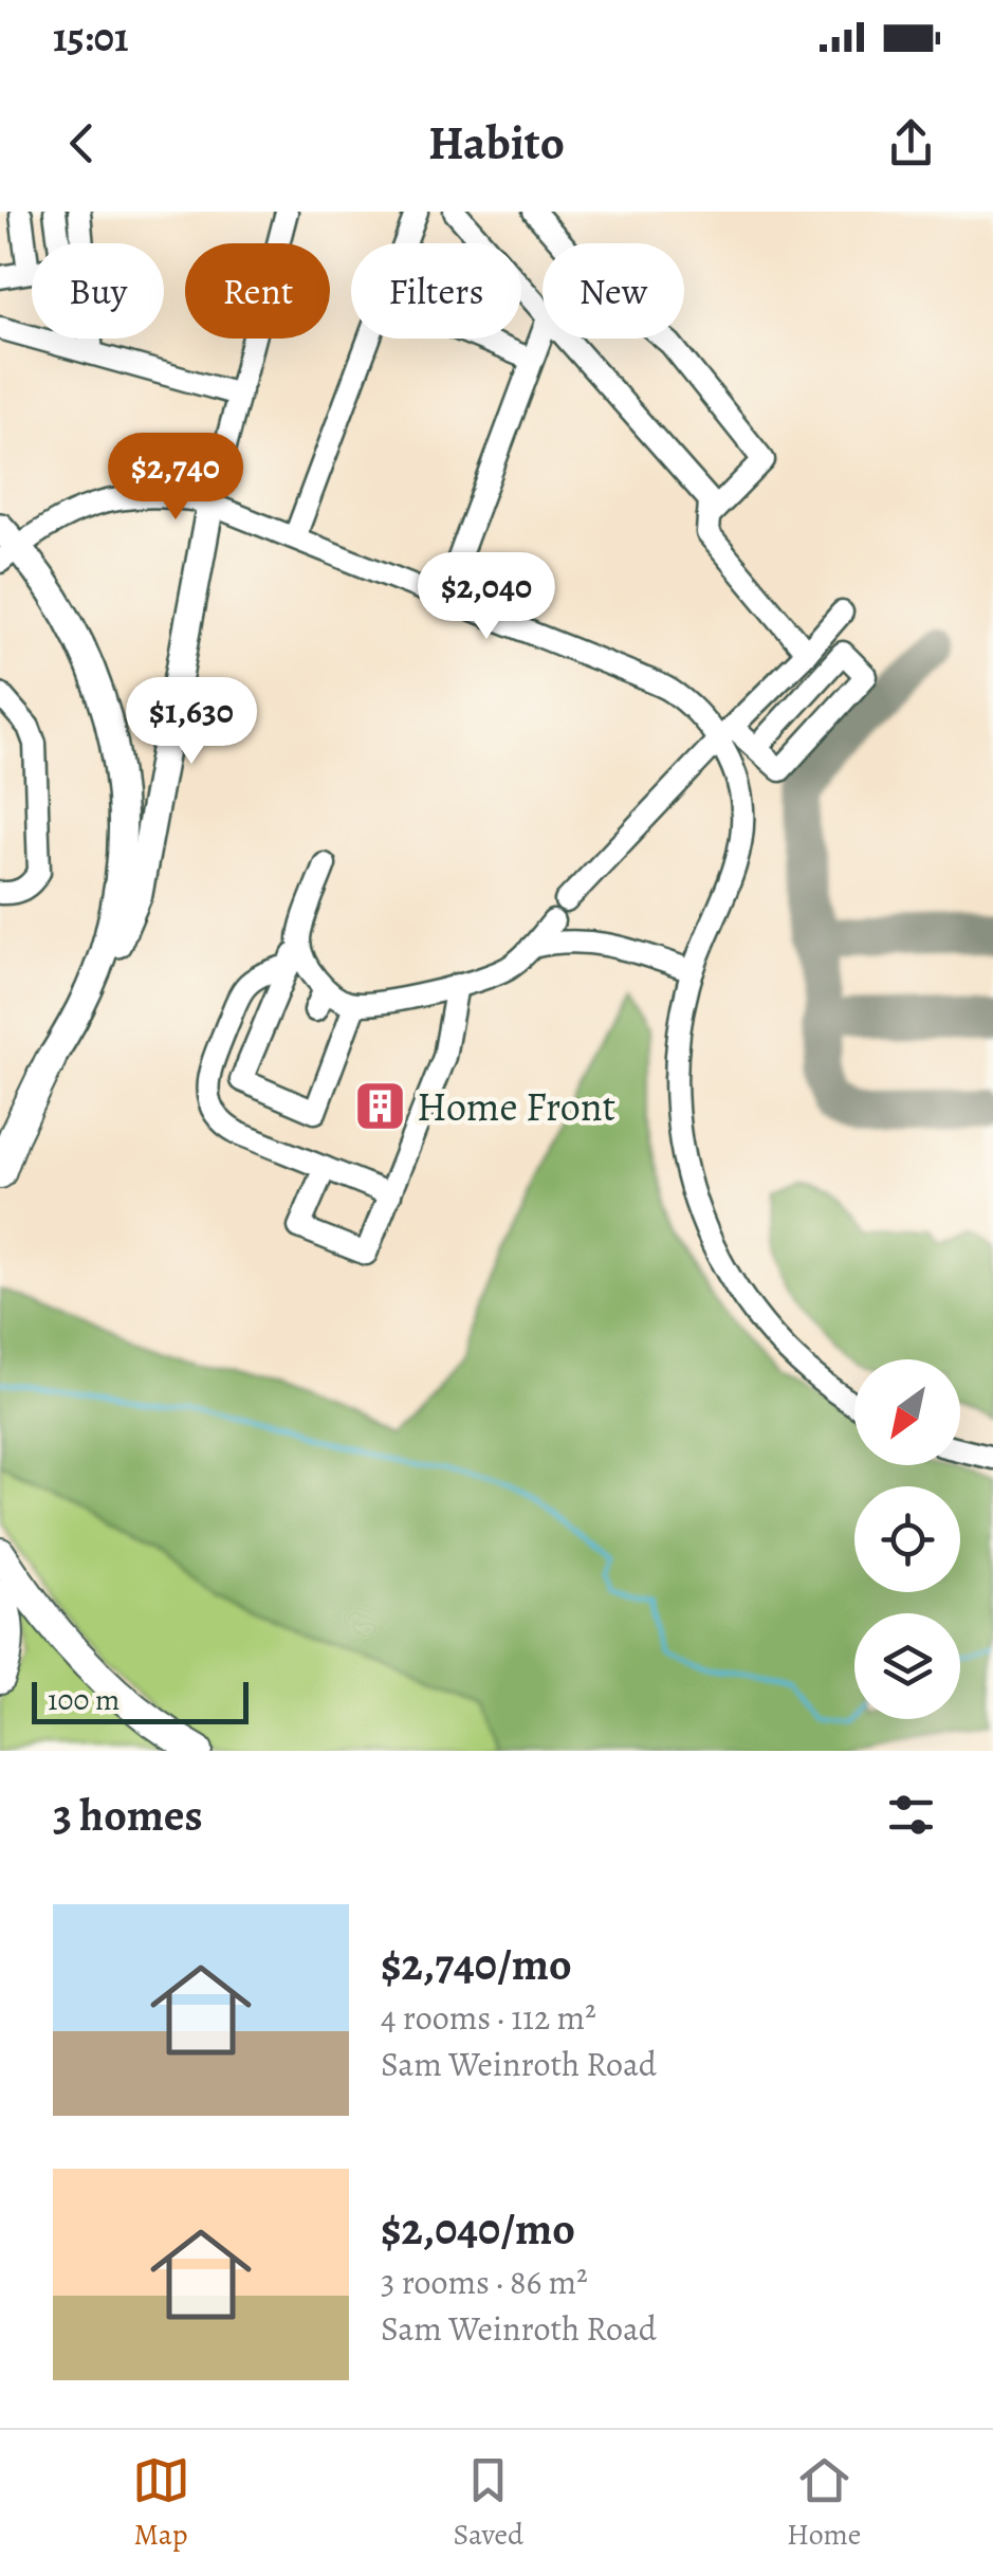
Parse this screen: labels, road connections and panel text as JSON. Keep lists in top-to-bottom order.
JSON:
{
  "places": {
    "building": ["Home Front"]
  },
  "scale_bar": "100 m",
  "north": "bottom left",
  "page": {
    "status": "15:01",
    "header": "Habito",
    "chip": [
      "Buy",
      "Rent",
      "Filters",
      "New"
    ],
    "price": ["$2,740", "$2,040", "$1,630"],
    "scale": "100 m",
    "heading": "3 homes",
    "list": [
      {
        "name": "$2,740/mo",
        "note": "4 rooms · 112 m² · Sam Weinroth Road"
      },
      {
        "name": "$2,040/mo",
        "note": "3 rooms · 86 m² · Sam Weinroth Road"
      }
    ],
    "tabs": ["Map", "Saved", "Home"]
  }
}
